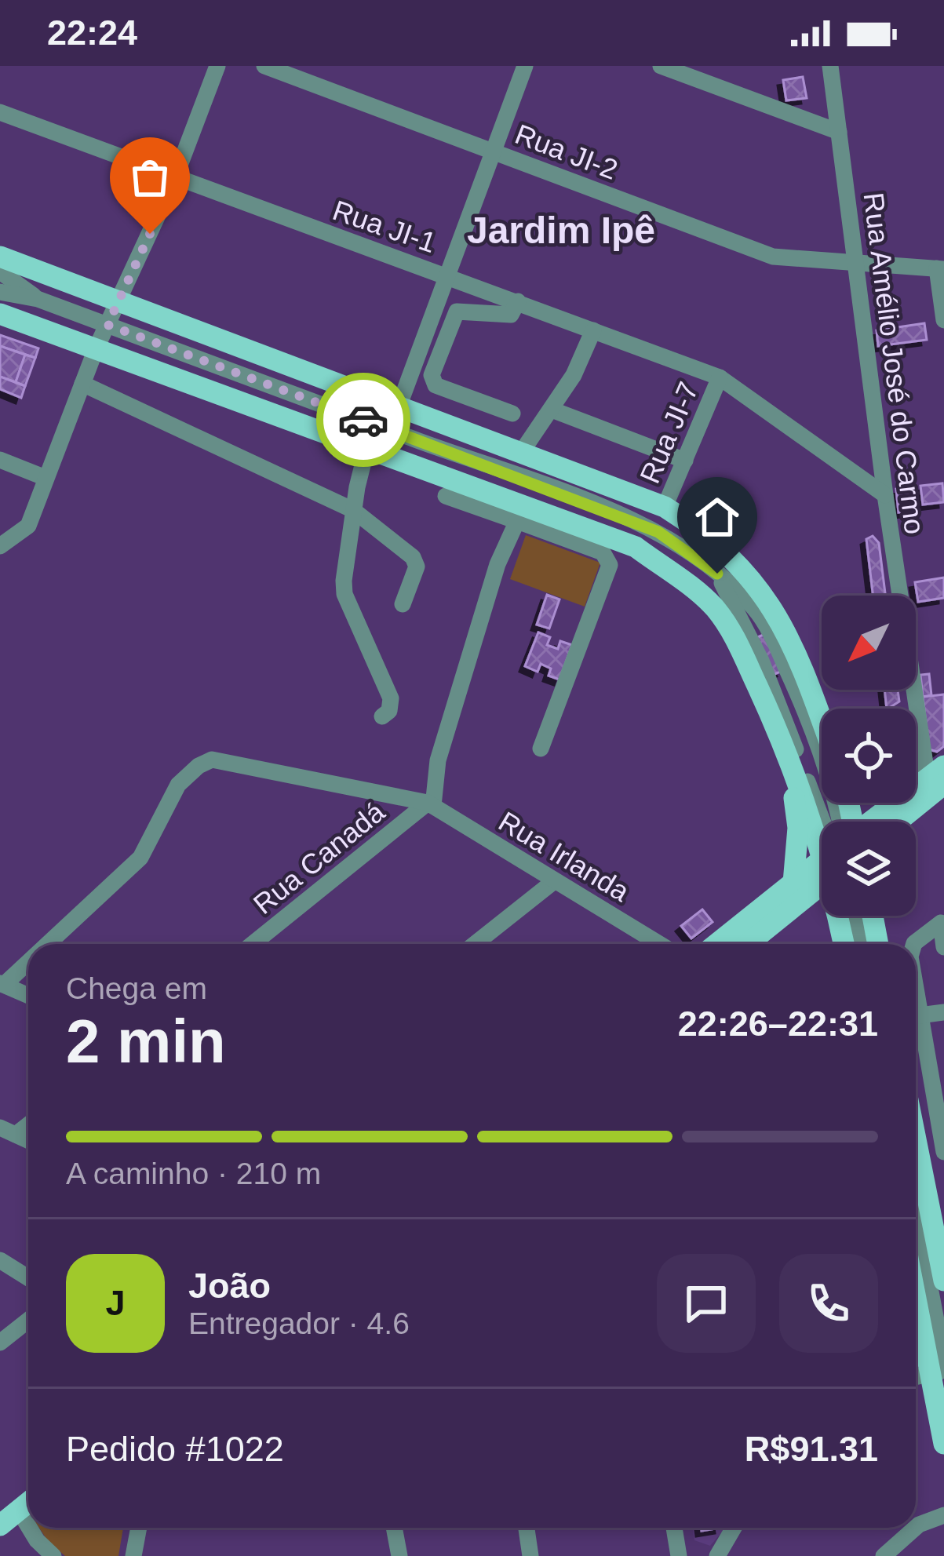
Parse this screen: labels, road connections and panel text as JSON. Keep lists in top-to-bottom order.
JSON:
{
  "streets": {
    "street": [
      "Rua JI-2",
      "Rua JI-1",
      "Rua Amélio José do Carmo",
      "Rua JI-7",
      "Rua Irlanda",
      "Rua Canadá"
    ]
  },
  "crossings": [
    ["Rua JI-2", "Rua Amélio José do Carmo"],
    ["Rua JI-1", "Rua Amélio José do Carmo"],
    ["Rua JI-1", "Rua JI-7"],
    ["Rua Irlanda", "Rua Canadá"]
  ],
  "districts": ["Jardim Ipê"],
  "north": "bottom left",
  "page": {
    "status": "22:24",
    "heading": ["2 min", "Chega em", "22:26–22:31"],
    "panel": [
      "João",
      "Entregador · 4.6",
      "Pedido #1022",
      "R$91.31"
    ],
    "bar": "A caminho · 210 m",
    "round": "J"
  }
}
